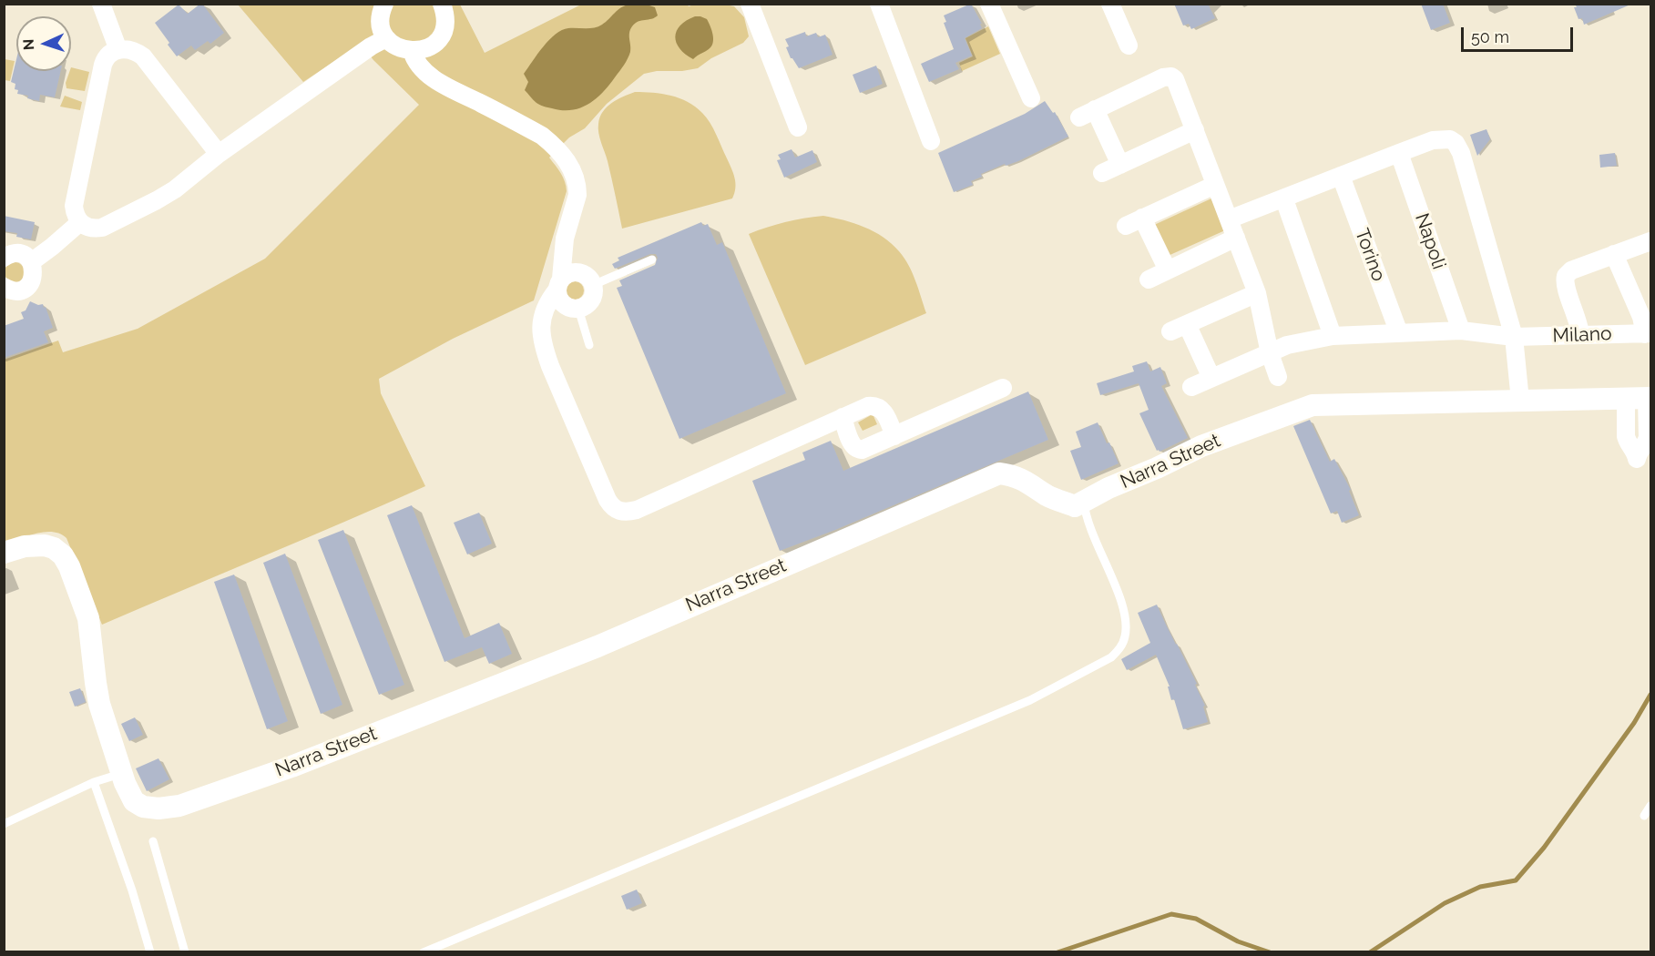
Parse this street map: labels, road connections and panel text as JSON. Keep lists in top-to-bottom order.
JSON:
{
  "streets": {
    "street": [
      "Napoli",
      "Torino",
      "Milano",
      "Narra Street"
    ]
  },
  "crossings": [
    ["Napoli", "Milano"],
    ["Torino", "Milano"]
  ],
  "scale_bar": "50 m",
  "north": "left"
}
